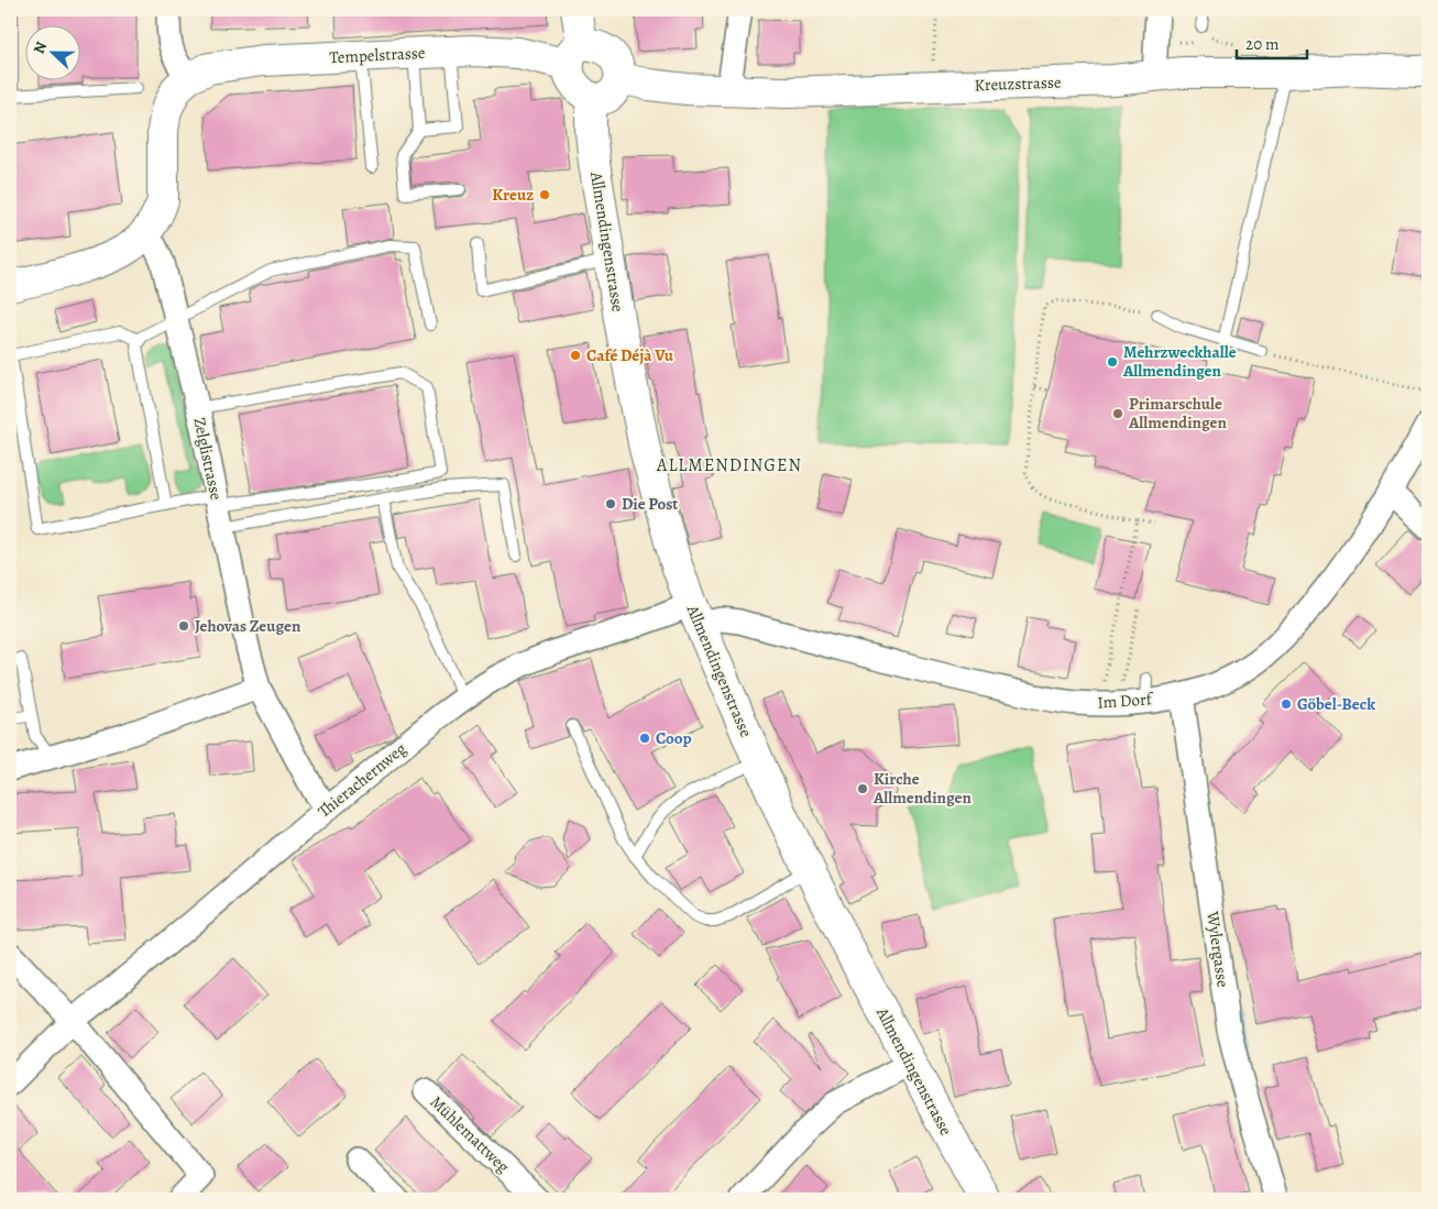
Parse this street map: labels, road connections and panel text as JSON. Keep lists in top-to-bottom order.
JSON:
{
  "streets": {
    "street": [
      "Tempelstrasse",
      "Kreuzstrasse",
      "Allmendingenstrasse",
      "Zelglistrasse",
      "Im Dorf",
      "Thierachernweg",
      "Wylergasse",
      "Mühlemattweg"
    ]
  },
  "crossings": [
    ["Tempelstrasse", "Kreuzstrasse"],
    ["Tempelstrasse", "Allmendingenstrasse"],
    ["Kreuzstrasse", "Allmendingenstrasse"],
    ["Allmendingenstrasse", "Im Dorf"],
    ["Allmendingenstrasse", "Thierachernweg"],
    ["Zelglistrasse", "Thierachernweg"],
    ["Im Dorf", "Thierachernweg"],
    ["Im Dorf", "Wylergasse"]
  ],
  "districts": ["ALLMENDINGEN"],
  "places": [
    "Kreuz",
    "Café Déjà Vu",
    "Mehrzweckhalle Allmendingen",
    "Primarschule Allmendingen",
    "Die Post",
    "Jehovas Zeugen",
    "Göbel-Beck",
    "Coop",
    "Kirche Allmendingen"
  ],
  "scale_bar": "20 m",
  "north": "left"
}
